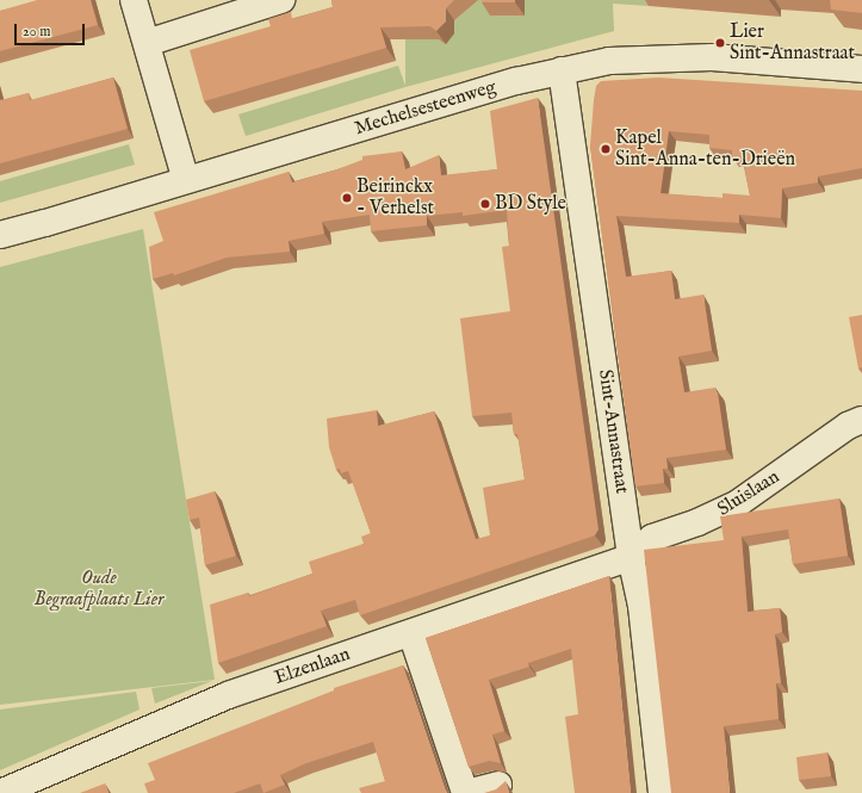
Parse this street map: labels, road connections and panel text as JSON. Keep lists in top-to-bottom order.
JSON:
{
  "streets": {
    "street": [
      "Mechelsesteenweg",
      "Sint-Annastraat",
      "Sluislaan",
      "Elzenlaan"
    ]
  },
  "crossings": [
    ["Mechelsesteenweg", "Sint-Annastraat"],
    ["Sint-Annastraat", "Sluislaan"],
    ["Sint-Annastraat", "Elzenlaan"],
    ["Sluislaan", "Elzenlaan"]
  ],
  "parks": ["Oude Begraafplaats Lier"],
  "places": [
    "Lier Sint-Annastraat",
    "Kapel Sint-Anna-ten-Drieën",
    "Beirinckx - Verhelst",
    "BD Style"
  ],
  "scale_bar": "20 m"
}
